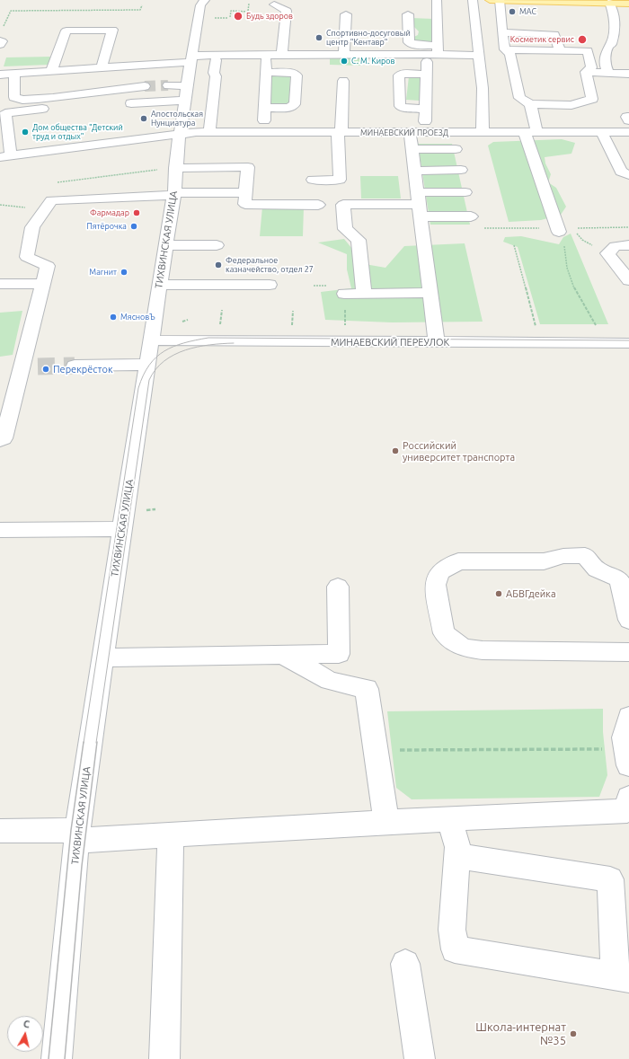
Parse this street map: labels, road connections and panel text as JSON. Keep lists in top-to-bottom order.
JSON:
{
  "streets": {
    "street": ["МИНАЕВСКИЙ ПРОЕЗД", "ТИХВИНСКАЯ УЛИЦА", "МИНАЕВСКИЙ ПЕРЕУЛОК"]
  },
  "crossings": [
    ["МИНАЕВСКИЙ ПРОЕЗД", "ТИХВИНСКАЯ УЛИЦА"],
    ["ТИХВИНСКАЯ УЛИЦА", "МИНАЕВСКИЙ ПЕРЕУЛОК"]
  ],
  "places": [
    "MAC",
    "Будь здоров",
    "Спортивно-досуговый центр \"Кентавр\"",
    "Косметик сервис",
    "С. М. Киров",
    "Апостольская Нунциатура",
    "Дом общества \"Детский труд и отдых\"",
    "Фармадар",
    "Пятёрочка",
    "Федеральное казначейство, отдел 27",
    "Магнит",
    "МясновЪ",
    "Перекрёсток",
    "Российский университет транспорта",
    "АБВГдейка",
    "Школа-интернат №35"
  ],
  "north": "top"
}
